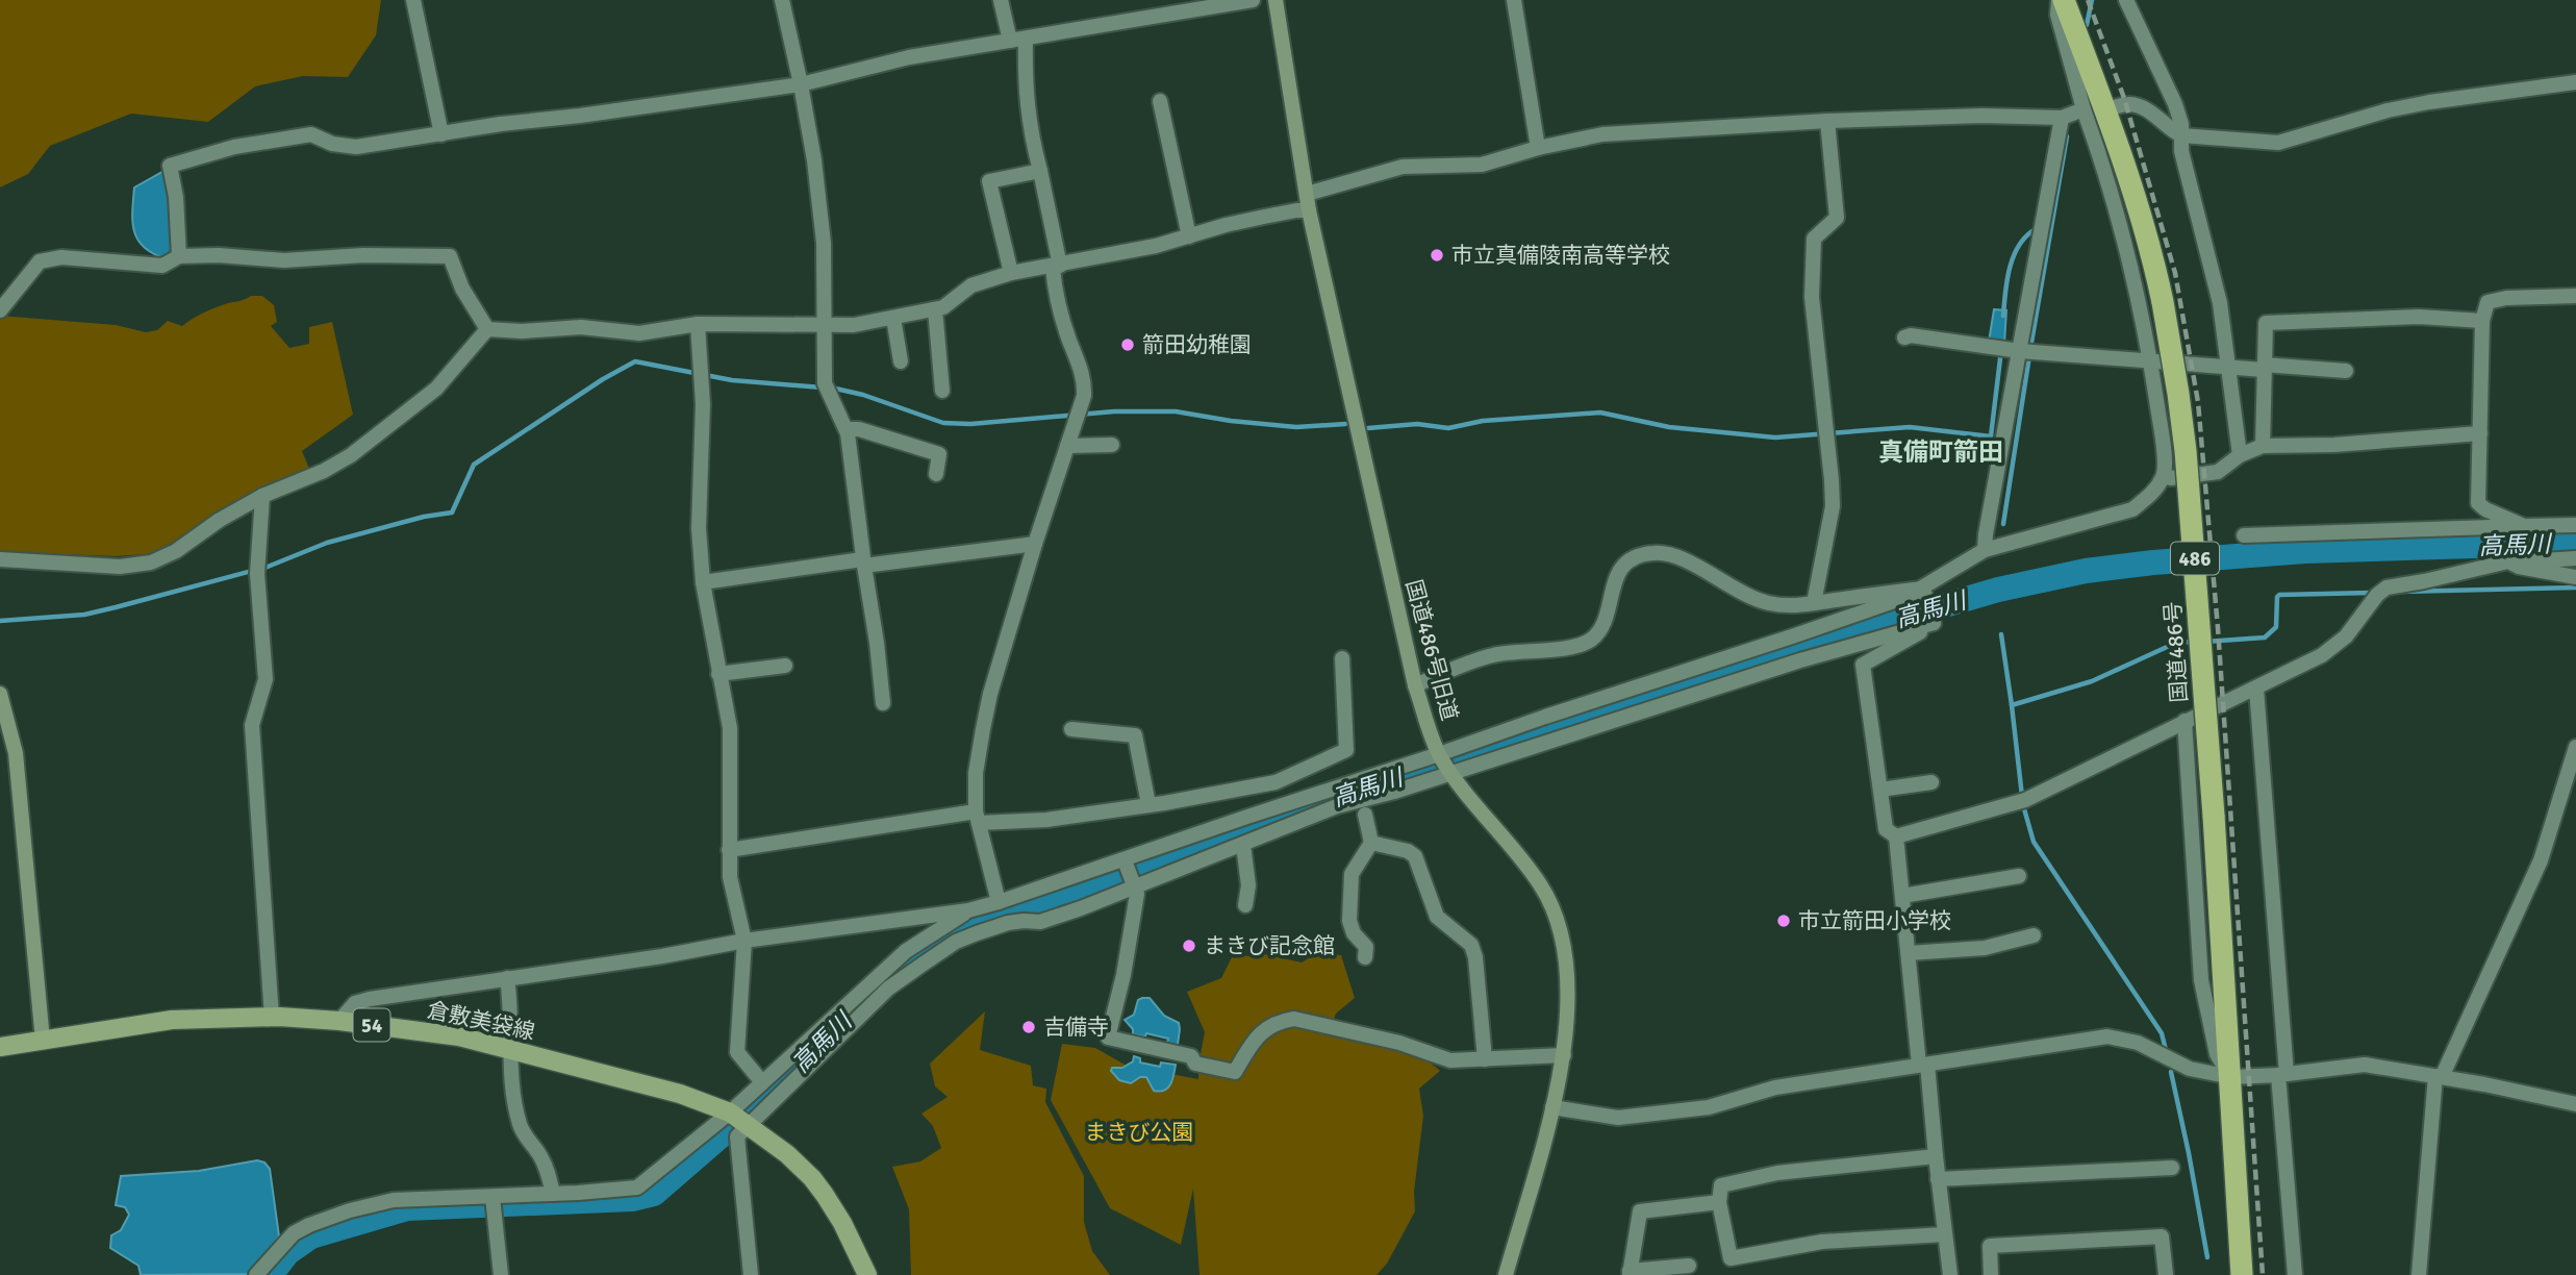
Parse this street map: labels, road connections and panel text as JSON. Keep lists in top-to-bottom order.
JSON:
{
  "streets": {
    "highway": ["486", "国道486号"],
    "main road": ["倉敷美袋線", "54"],
    "street": ["国道486号旧道"]
  },
  "districts": ["真備町箭田"],
  "water": ["高馬川"],
  "parks": ["まきび公園"],
  "places": [
    "市立真備陵南高等学校",
    "箭田幼稚園",
    "市立箭田小学校",
    "まきび記念館",
    "吉備寺"
  ]
}
